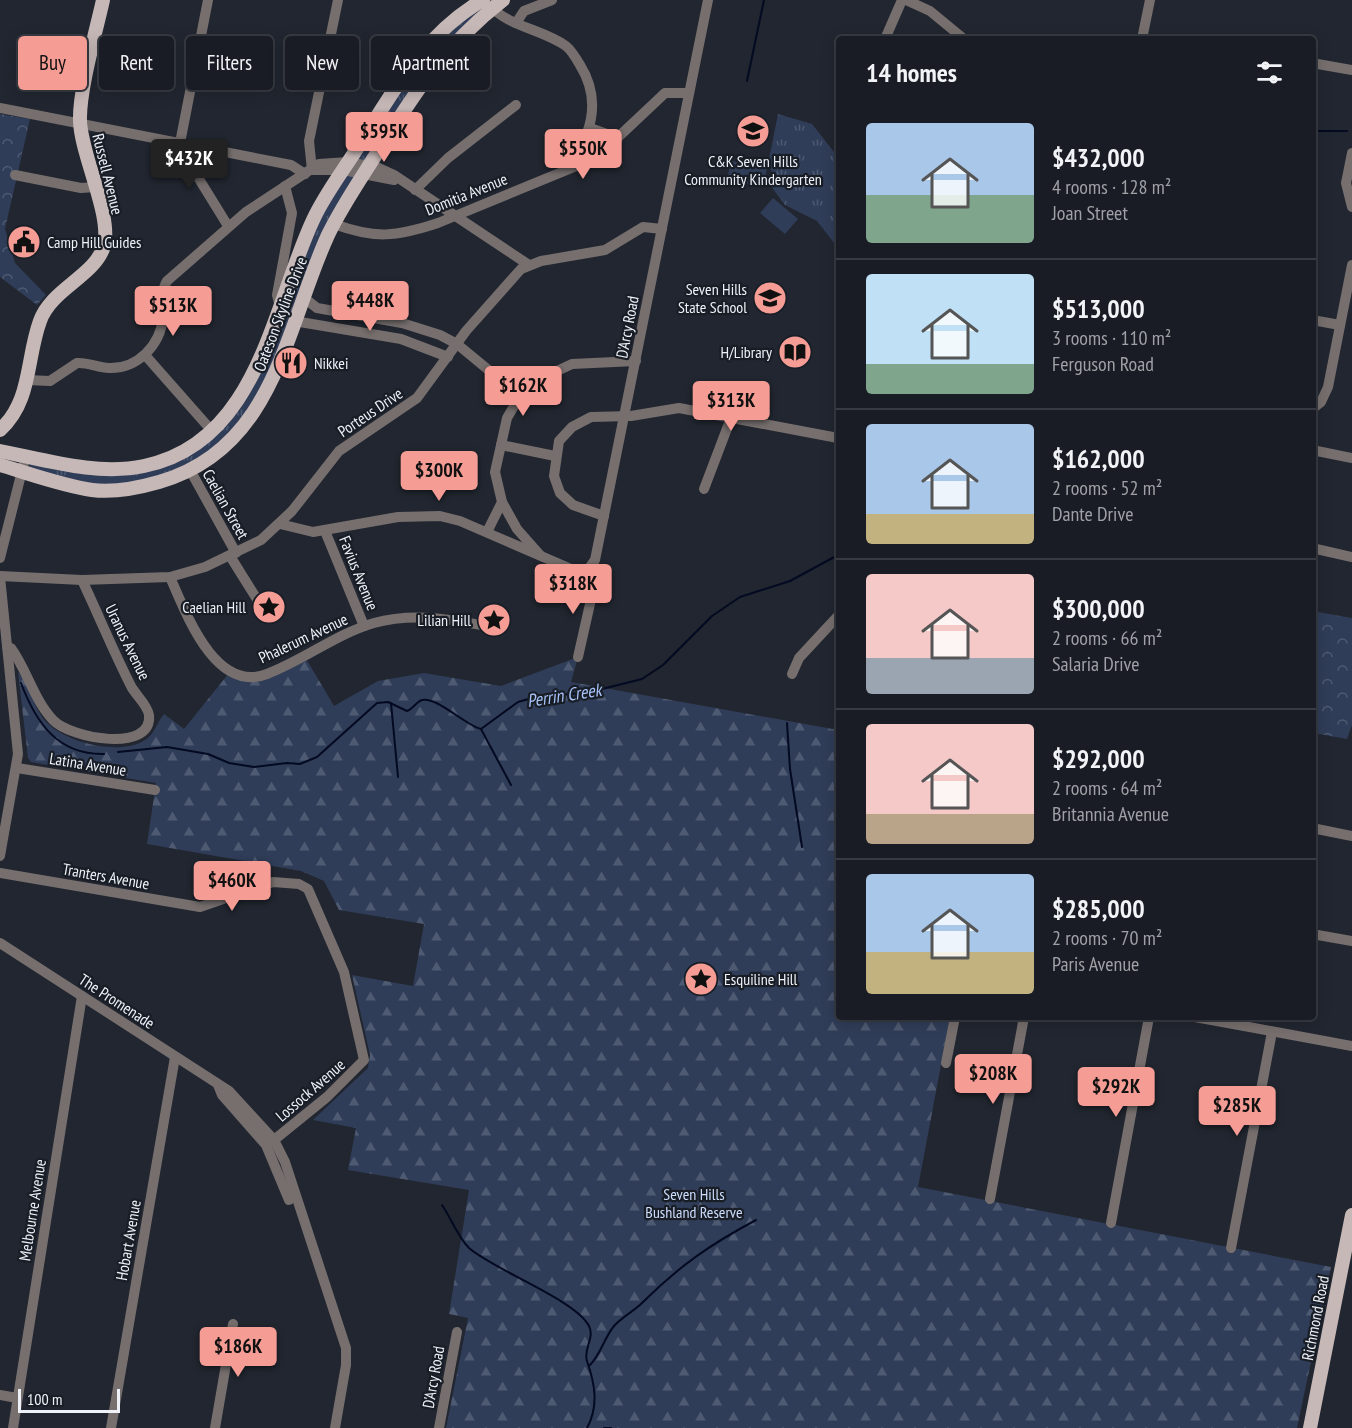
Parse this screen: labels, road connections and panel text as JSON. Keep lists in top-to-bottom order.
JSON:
{
  "streets": {
    "main road": ["Russell Avenue", "Oateson Skyline Drive", "Richmond Road"],
    "street": [
      "Domitia Avenue",
      "D'Arcy Road",
      "Porteus Drive",
      "Caelian Street",
      "Favius Avenue",
      "Phalerum Avenue",
      "Uranus Avenue",
      "Latina Avenue",
      "Tranters Avenue",
      "The Promenade",
      "Lossock Avenue",
      "Melbourne Avenue",
      "Hobart Avenue"
    ]
  },
  "crossings": [
    ["Domitia Avenue", "Oateson Skyline Drive"],
    ["Domitia Avenue", "D'Arcy Road"],
    ["Oateson Skyline Drive", "Caelian Street"],
    ["D'Arcy Road", "Porteus Drive"],
    ["Porteus Drive", "Caelian Street"],
    ["Porteus Drive", "Phalerum Avenue"],
    ["Porteus Drive", "Uranus Avenue"],
    ["Favius Avenue", "Phalerum Avenue"],
    ["Tranters Avenue", "Lossock Avenue"],
    ["The Promenade", "Lossock Avenue"],
    ["The Promenade", "Melbourne Avenue"],
    ["The Promenade", "Hobart Avenue"]
  ],
  "water": ["Perrin Creek"],
  "parks": ["Seven Hills Bushland Reserve"],
  "places": {
    "school or university": ["C&K Seven Hills Community Kindergarten", "Seven Hills State School"],
    "public building": ["Camp Hill Guides"],
    "library": ["H/Library"],
    "restaurant": ["Nikkei"],
    "place": ["Caelian Hill", "Lilian Hill", "Esquiline Hill"]
  },
  "scale_bar": "100 m",
  "page": {
    "chip": [
      "Buy",
      "Rent",
      "Filters",
      "New",
      "Apartment"
    ],
    "heading": "14 homes",
    "list": [
      {
        "name": "$432,000",
        "note": "4 rooms · 128 m² · Joan Street"
      },
      {
        "name": "$513,000",
        "note": "3 rooms · 110 m² · Ferguson Road"
      },
      {
        "name": "$162,000",
        "note": "2 rooms · 52 m² · Dante Drive"
      },
      {
        "name": "$300,000",
        "note": "2 rooms · 66 m² · Salaria Drive"
      },
      {
        "name": "$292,000",
        "note": "2 rooms · 64 m² · Britannia Avenue"
      },
      {
        "name": "$285,000",
        "note": "2 rooms · 70 m² · Paris Avenue"
      }
    ],
    "price": [
      "$595K",
      "$550K",
      "$432K",
      "$448K",
      "$513K",
      "$162K",
      "$313K",
      "$300K",
      "$318K",
      "$460K",
      "$208K",
      "$292K",
      "$285K",
      "$186K"
    ],
    "scale": "100 m"
  }
}
